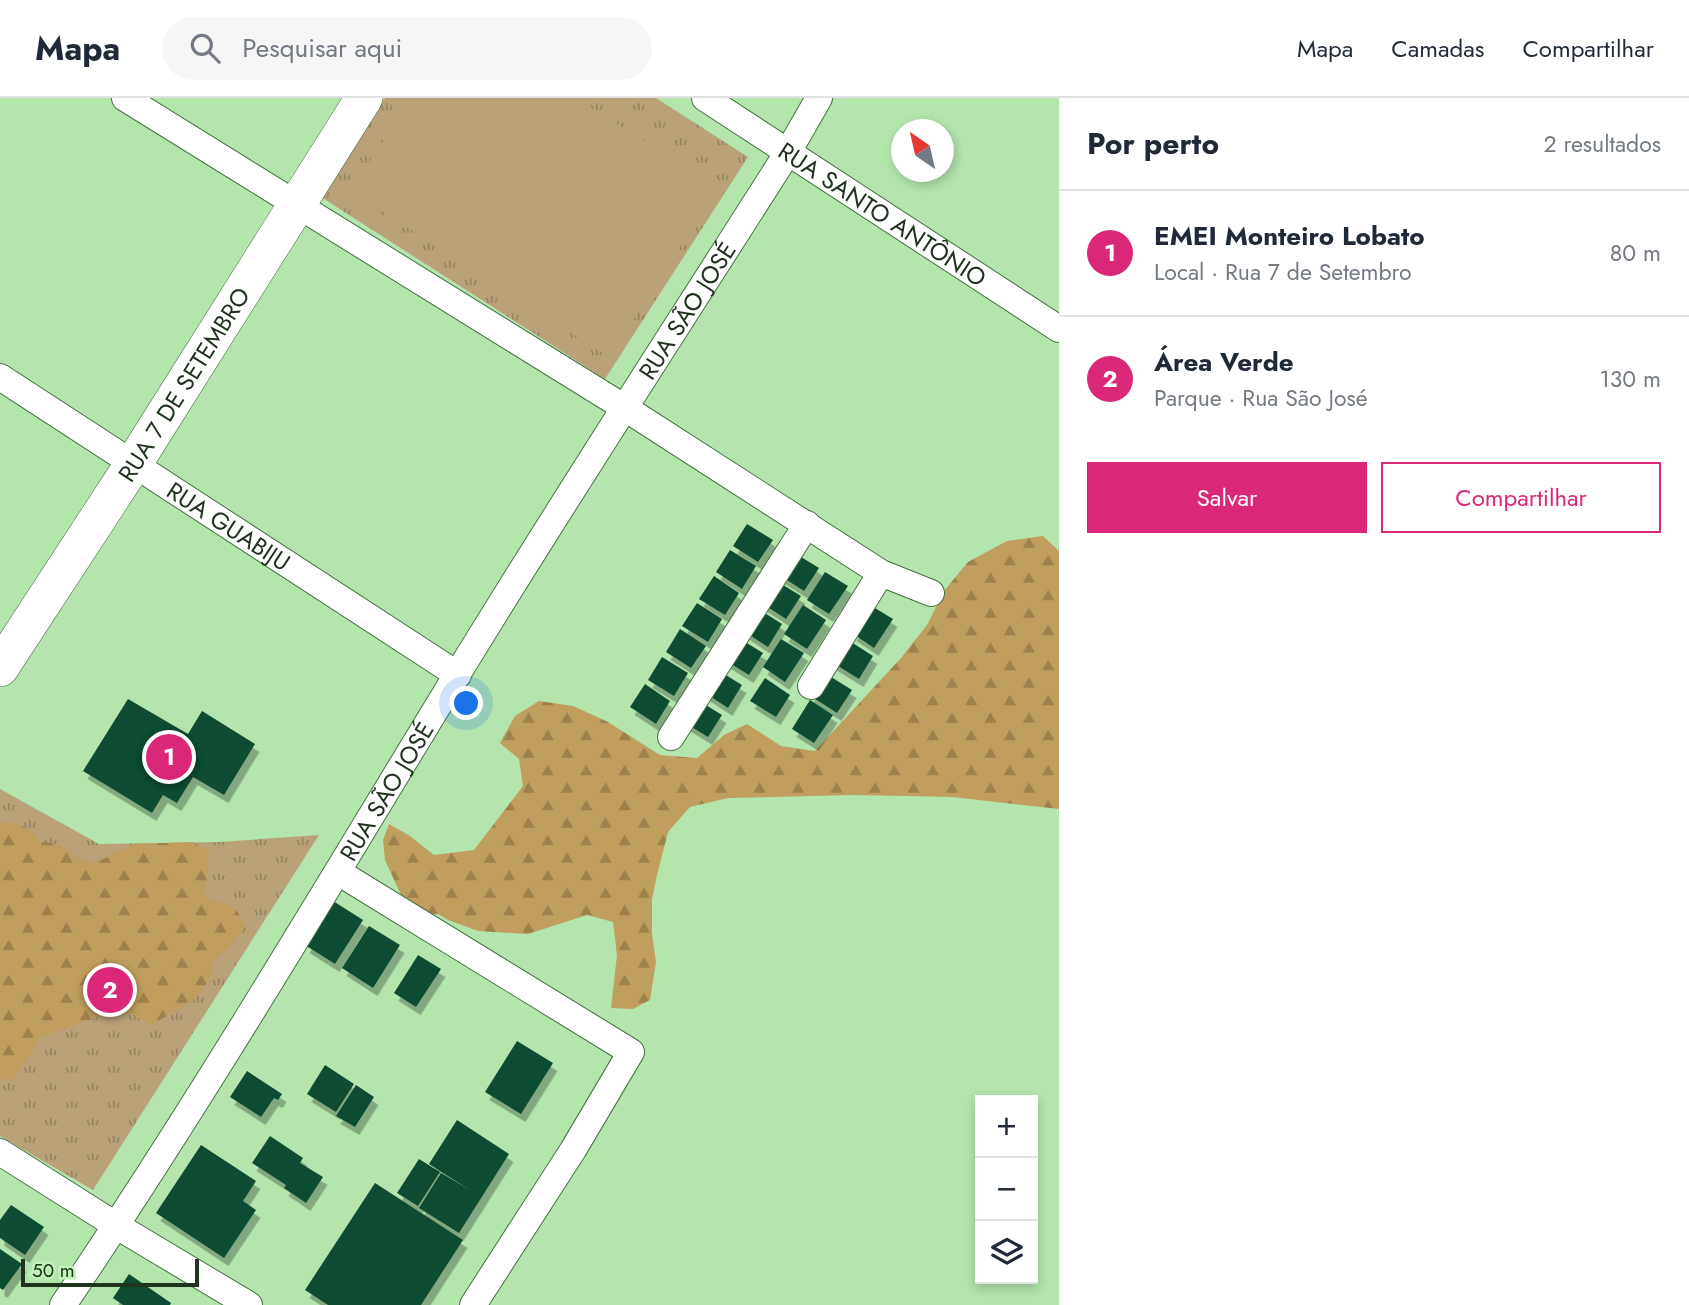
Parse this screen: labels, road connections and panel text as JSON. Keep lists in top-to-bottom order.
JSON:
{
  "streets": {
    "street": [
      "RUA SANTO ANTÔNIO",
      "RUA SÃO JOSÉ",
      "RUA 7 DE SETEMBRO",
      "RUA GUABIJU"
    ]
  },
  "crossings": [
    ["RUA SANTO ANTÔNIO", "RUA SÃO JOSÉ"],
    ["RUA SÃO JOSÉ", "RUA GUABIJU"],
    ["RUA 7 DE SETEMBRO", "RUA GUABIJU"]
  ],
  "scale_bar": "50 m",
  "north": "top left",
  "page": {
    "header": "Mapa",
    "search": "Pesquisar aqui",
    "nav": ["Mapa", "Camadas", "Compartilhar"],
    "heading": ["Por perto", "2 resultados"],
    "list": [
      {
        "mark": "1",
        "name": "EMEI Monteiro Lobato",
        "note": "Local · Rua 7 de Setembro",
        "value": "80 m"
      },
      {
        "mark": "2",
        "name": "Área Verde",
        "note": "Parque · Rua São José",
        "value": "130 m"
      }
    ],
    "buttons": ["Salvar", "Compartilhar"],
    "pins": ["1", "2"],
    "map_buttons": ["+", "−"],
    "scale": "50 m"
  }
}
